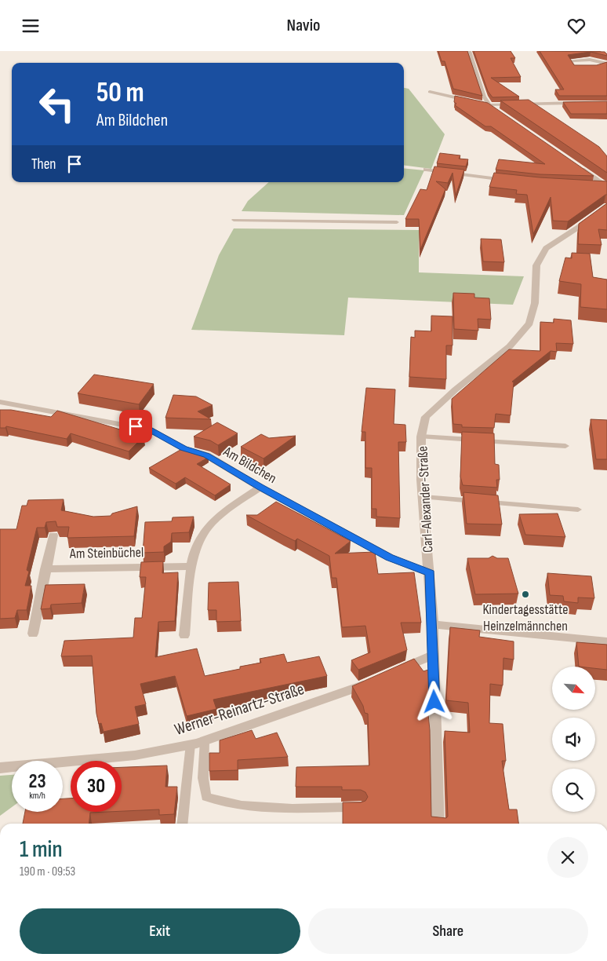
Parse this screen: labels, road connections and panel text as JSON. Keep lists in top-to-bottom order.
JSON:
{
  "streets": {
    "street": [
      "Am Bildchen",
      "Carl-Alexander-Straße",
      "Am Steinbüchel",
      "Werner-Reinartz-Straße"
    ]
  },
  "crossings": [
    ["Am Bildchen", "Carl-Alexander-Straße"]
  ],
  "places": ["Kindertagesstätte Heinzelmännchen"],
  "north": "bottom right",
  "page": {
    "header": "Navio",
    "turn": ["50 m", "Am Bildchen"],
    "then": "Then",
    "speed": "23 km/h",
    "limit": "30",
    "heading": ["1 min", "190 m · 09:53"],
    "buttons": ["Exit", "Share"]
  }
}
